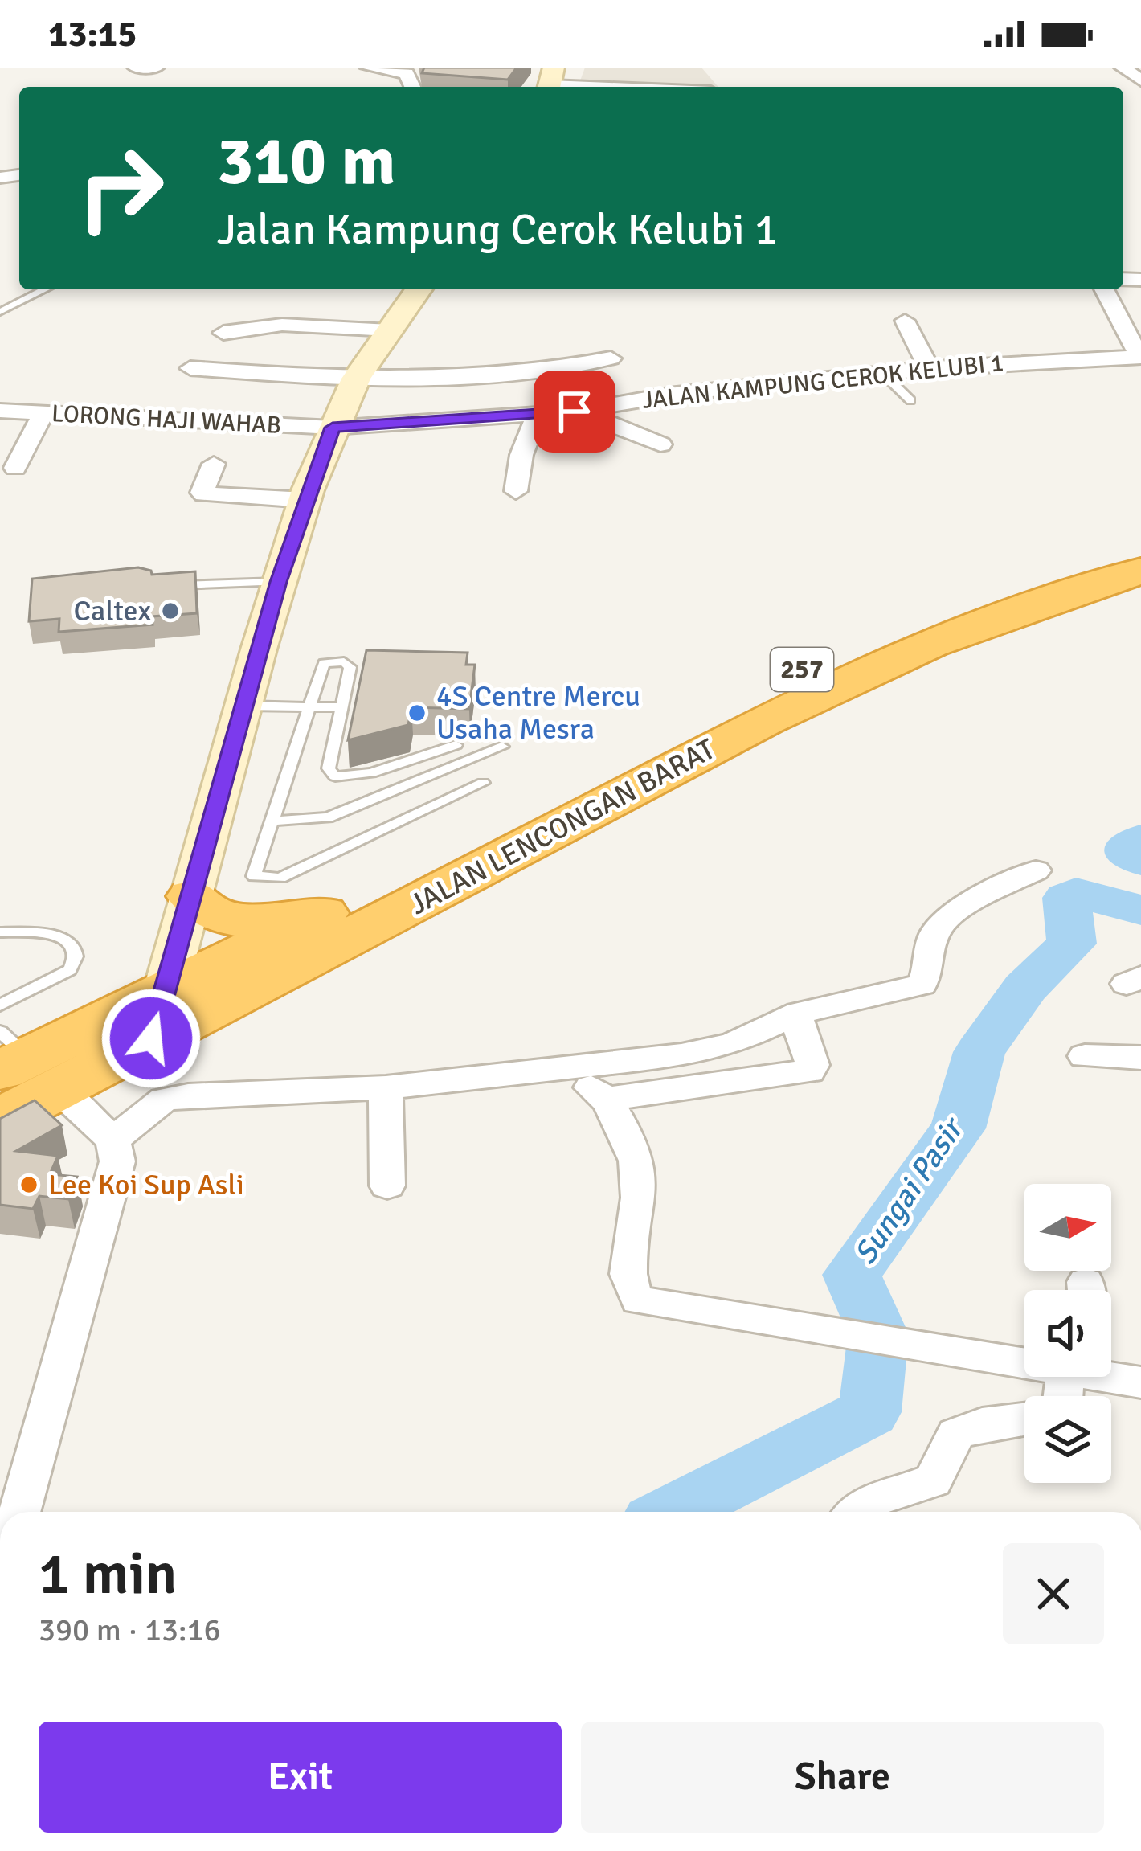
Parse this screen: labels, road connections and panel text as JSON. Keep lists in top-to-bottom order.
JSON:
{
  "streets": {
    "highway": ["257", "JALAN LENCONGAN BARAT"],
    "street": ["JALAN KAMPUNG CEROK KELUBI 1", "LORONG HAJI WAHAB"]
  },
  "crossings": [
    ["JALAN KAMPUNG CEROK KELUBI 1", "LORONG HAJI WAHAB"]
  ],
  "water": ["Sungai Pasir"],
  "places": ["Caltex", "4S Centre Mercu Usaha Mesra", "Lee Koi Sup Asli"],
  "north": "right",
  "page": {
    "status": "13:15",
    "turn": ["310 m", "Jalan Kampung Cerok Kelubi 1"],
    "heading": ["1 min", "390 m · 13:16"],
    "buttons": ["Exit", "Share"]
  }
}
